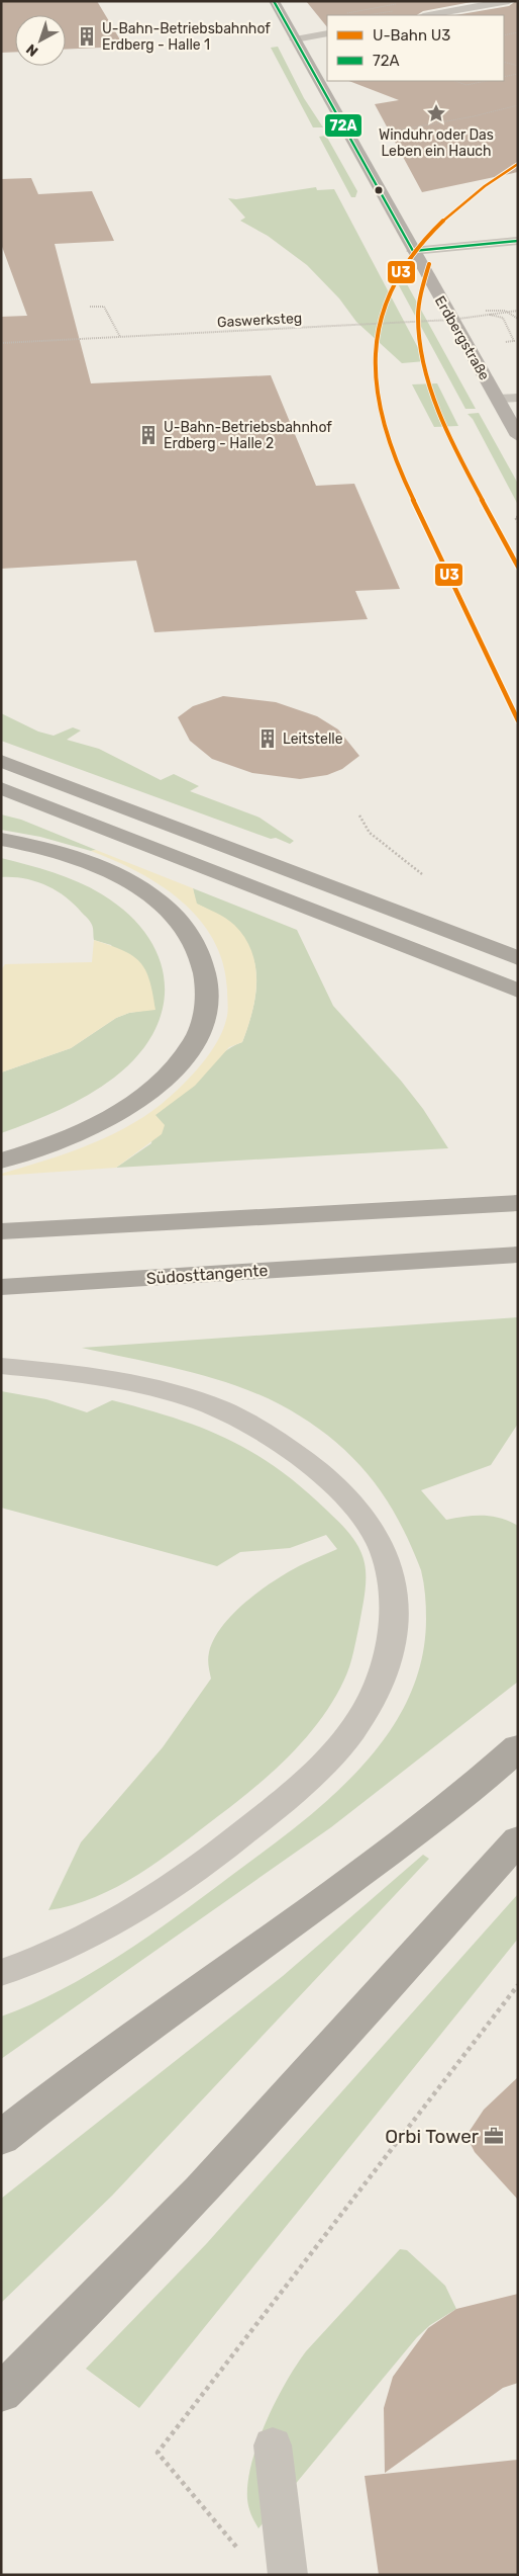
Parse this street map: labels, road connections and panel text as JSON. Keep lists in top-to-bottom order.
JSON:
{
  "streets": {
    "highway": ["Südosttangente"],
    "main road": ["Erdbergstraße"],
    "path": ["Gaswerksteg"]
  },
  "places": {
    "building": ["U-Bahn-Betriebsbahnhof Erdberg - Halle 1", "U-Bahn-Betriebsbahnhof Erdberg - Halle 2", "Leitstelle"],
    "place": ["Winduhr oder Das Leben ein Hauch"],
    "office": ["Orbi Tower"]
  },
  "lines": ["transit line 72A", "metro line U3"],
  "legend": ["U-Bahn U3", "72A"],
  "north": "bottom left"
}
